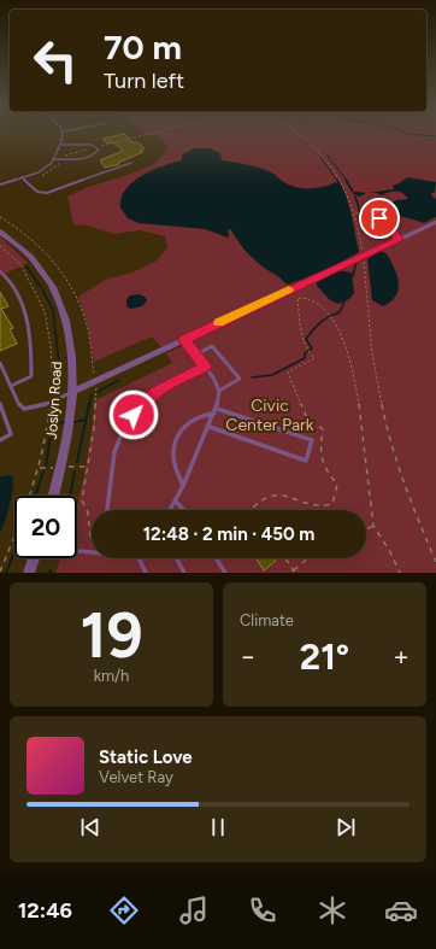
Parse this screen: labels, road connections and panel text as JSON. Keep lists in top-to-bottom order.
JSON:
{
  "streets": {
    "street": ["Joslyn Road"]
  },
  "parks": ["Civic Center Park"],
  "page": {
    "turn": ["70 m", "Turn left"],
    "limit": "20",
    "trip": "12:48 · 2 min · 450 m",
    "tile": [
      ["19", "km/h"],
      "Climate"
    ],
    "heat": ["−", "21°", "+"],
    "song": ["Static Love", "Velvet Ray"],
    "tabs": "12:46"
  }
}
